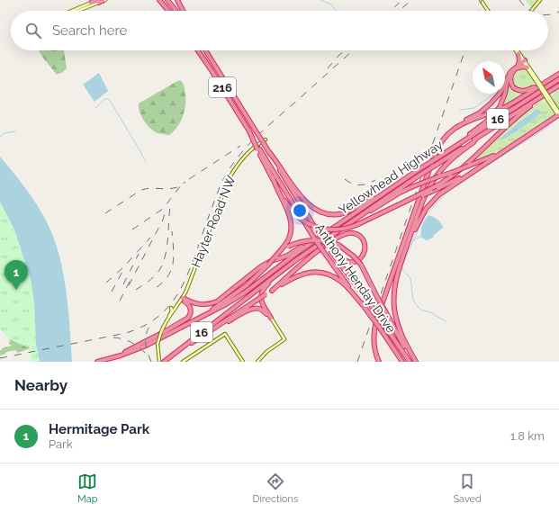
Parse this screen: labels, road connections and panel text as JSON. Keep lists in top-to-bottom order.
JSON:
{
  "streets": {
    "highway": [
      "216",
      "16",
      "Yellowhead Highway",
      "Anthony Henday Drive"
    ],
    "street": ["Hayter Road NW"]
  },
  "crossings": [
    ["216", "Anthony Henday Drive"],
    ["16", "Yellowhead Highway"]
  ],
  "north": "top left",
  "page": {
    "search": "Search here",
    "pins": "1",
    "heading": "Nearby",
    "list": [
      {
        "mark": "1",
        "name": "Hermitage Park",
        "note": "Park",
        "value": "1.8 km"
      }
    ],
    "nav": ["Map", "Directions", "Saved"]
  }
}
